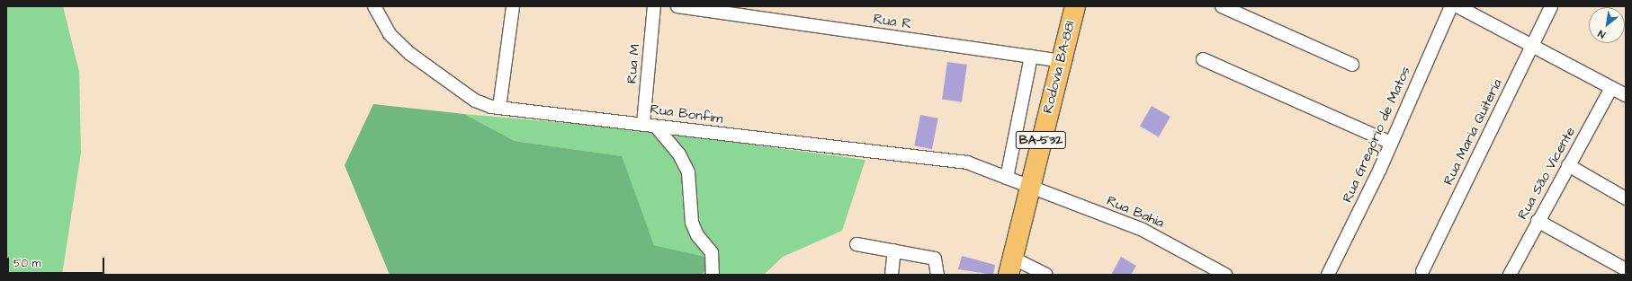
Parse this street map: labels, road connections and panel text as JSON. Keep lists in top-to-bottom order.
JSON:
{
  "streets": {
    "main road": ["Rodovia BA-881", "BA-532"],
    "street": [
      "Rua R",
      "Rua M",
      "Rua Bonfim",
      "Rua Maria Quiteria",
      "Rua Gregório de Matos",
      "Rua São Vicente",
      "Rua Bahia"
    ]
  },
  "crossings": [
    ["Rua R", "Rodovia BA-881"],
    ["Rua M", "Rua Bonfim"],
    ["Rodovia BA-881", "Rua Bonfim"],
    ["Rodovia BA-881", "Rua Bahia"],
    ["Rua Bonfim", "Rua Bahia"]
  ],
  "scale_bar": "50 m",
  "north": "bottom left"
}
